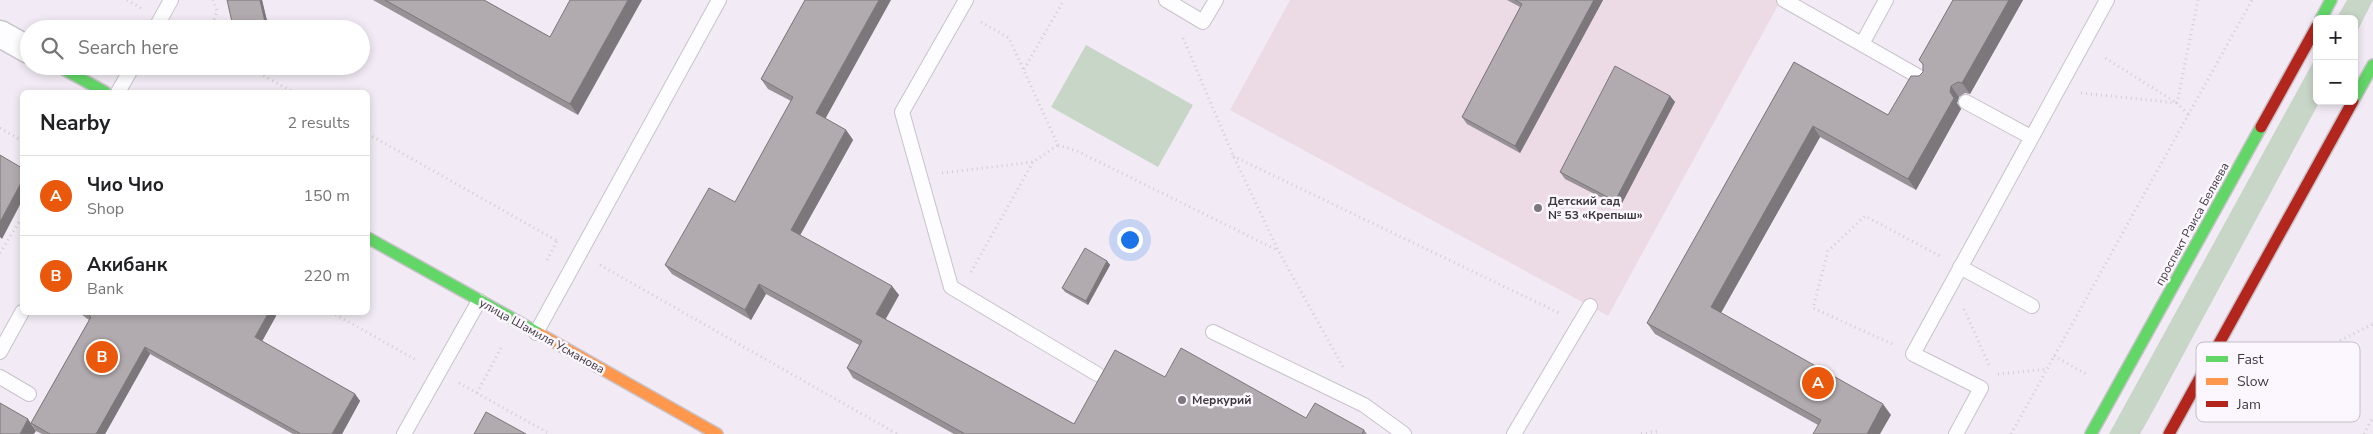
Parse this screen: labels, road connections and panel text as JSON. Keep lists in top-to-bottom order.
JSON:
{
  "streets": {
    "street": ["проспект Раиса Беляева", "улица Шамиля Усманова"]
  },
  "places": ["Детский сад № 53 «Крепыш»", "Меркурий"],
  "legend": ["Fast", "Slow", "Jam"],
  "page": {
    "map_buttons": ["+", "−"],
    "search": "Search here",
    "heading": ["Nearby", "2 results"],
    "list": [
      {
        "mark": "A",
        "name": "Чио Чио",
        "note": "Shop",
        "value": "150 m"
      },
      {
        "mark": "B",
        "name": "Акибанк",
        "note": "Bank",
        "value": "220 m"
      }
    ],
    "pins": ["B", "A"]
  }
}
